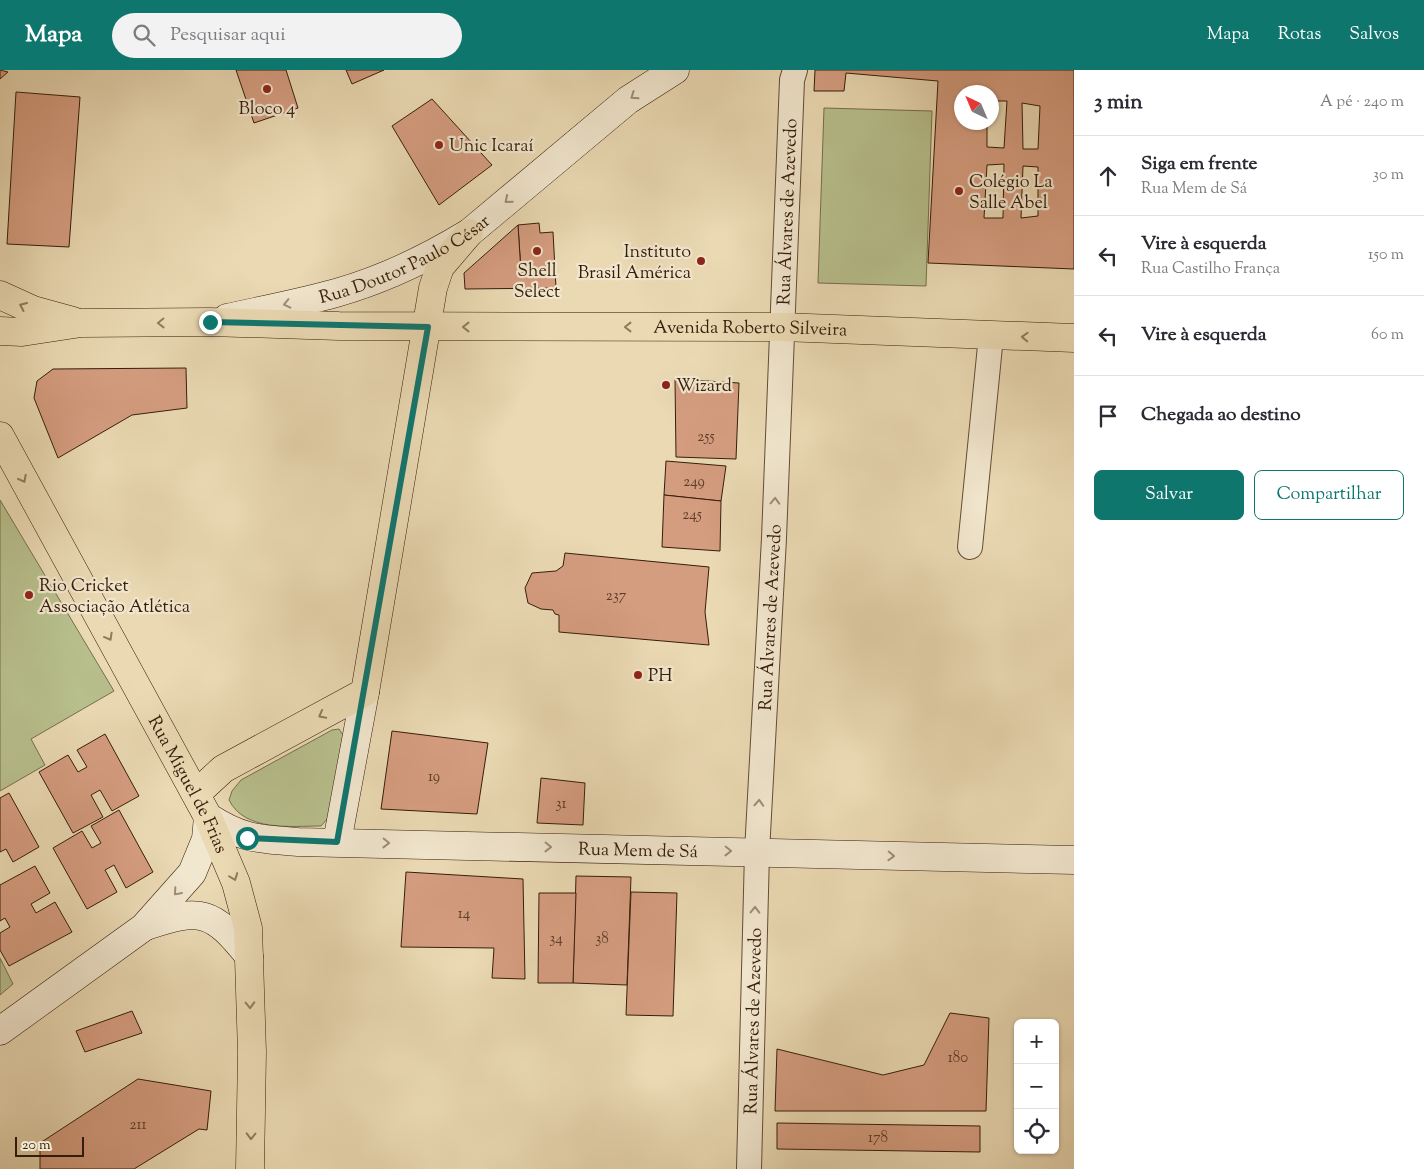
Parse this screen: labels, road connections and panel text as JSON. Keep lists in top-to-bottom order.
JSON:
{
  "streets": {
    "main road": [
      "Rua Doutor Paulo César",
      "Avenida Roberto Silveira",
      "Rua Miguel de Frias",
      "Rua Mem de Sá"
    ],
    "street": ["Rua Álvares de Azevedo"]
  },
  "crossings": [
    ["Rua Álvares de Azevedo", "Avenida Roberto Silveira"],
    ["Rua Álvares de Azevedo", "Rua Mem de Sá"],
    ["Rua Doutor Paulo César", "Avenida Roberto Silveira"],
    ["Rua Miguel de Frias", "Rua Mem de Sá"]
  ],
  "one_way": [
    "Rua Álvares de Azevedo",
    "Rua Doutor Paulo César",
    "Avenida Roberto Silveira",
    "Rua Miguel de Frias",
    "Rua Mem de Sá"
  ],
  "places": [
    "Bloco 4",
    "Unic Icaraí",
    "Colégio La Salle Abel",
    "Shell Select",
    "Instituto Brasil América",
    "Wizard",
    "Rio Cricket Associação Atlética",
    "PH"
  ],
  "house_numbers": [
    "255",
    "249",
    "245",
    "237",
    "19",
    "31",
    "14",
    "34",
    "38",
    "180",
    "211",
    "178"
  ],
  "scale_bar": "20 m",
  "north": "top left",
  "page": {
    "header": "Mapa",
    "search": "Pesquisar aqui",
    "nav": ["Mapa", "Rotas", "Salvos"],
    "heading": ["3 min", "A pé · 240 m"],
    "list": [
      ["Siga em frente", "Rua Mem de Sá", "30 m"],
      ["Vire à esquerda", "Rua Castilho França", "150 m"],
      ["Vire à esquerda", "60 m"],
      "Chegada ao destino"
    ],
    "buttons": ["Salvar", "Compartilhar"],
    "map_buttons": ["+", "−"],
    "scale": "20 m"
  }
}
